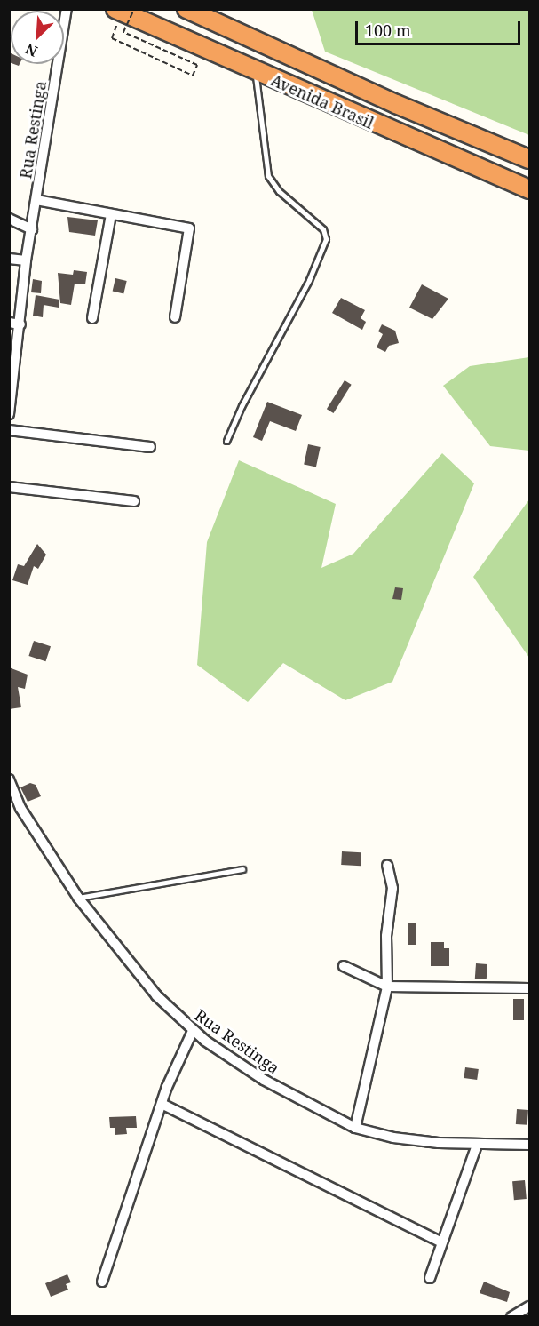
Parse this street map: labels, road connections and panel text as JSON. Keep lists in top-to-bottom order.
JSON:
{
  "streets": {
    "highway": ["Avenida Brasil"],
    "street": ["Rua Restinga"]
  },
  "scale_bar": "100 m",
  "north": "bottom left"
}
